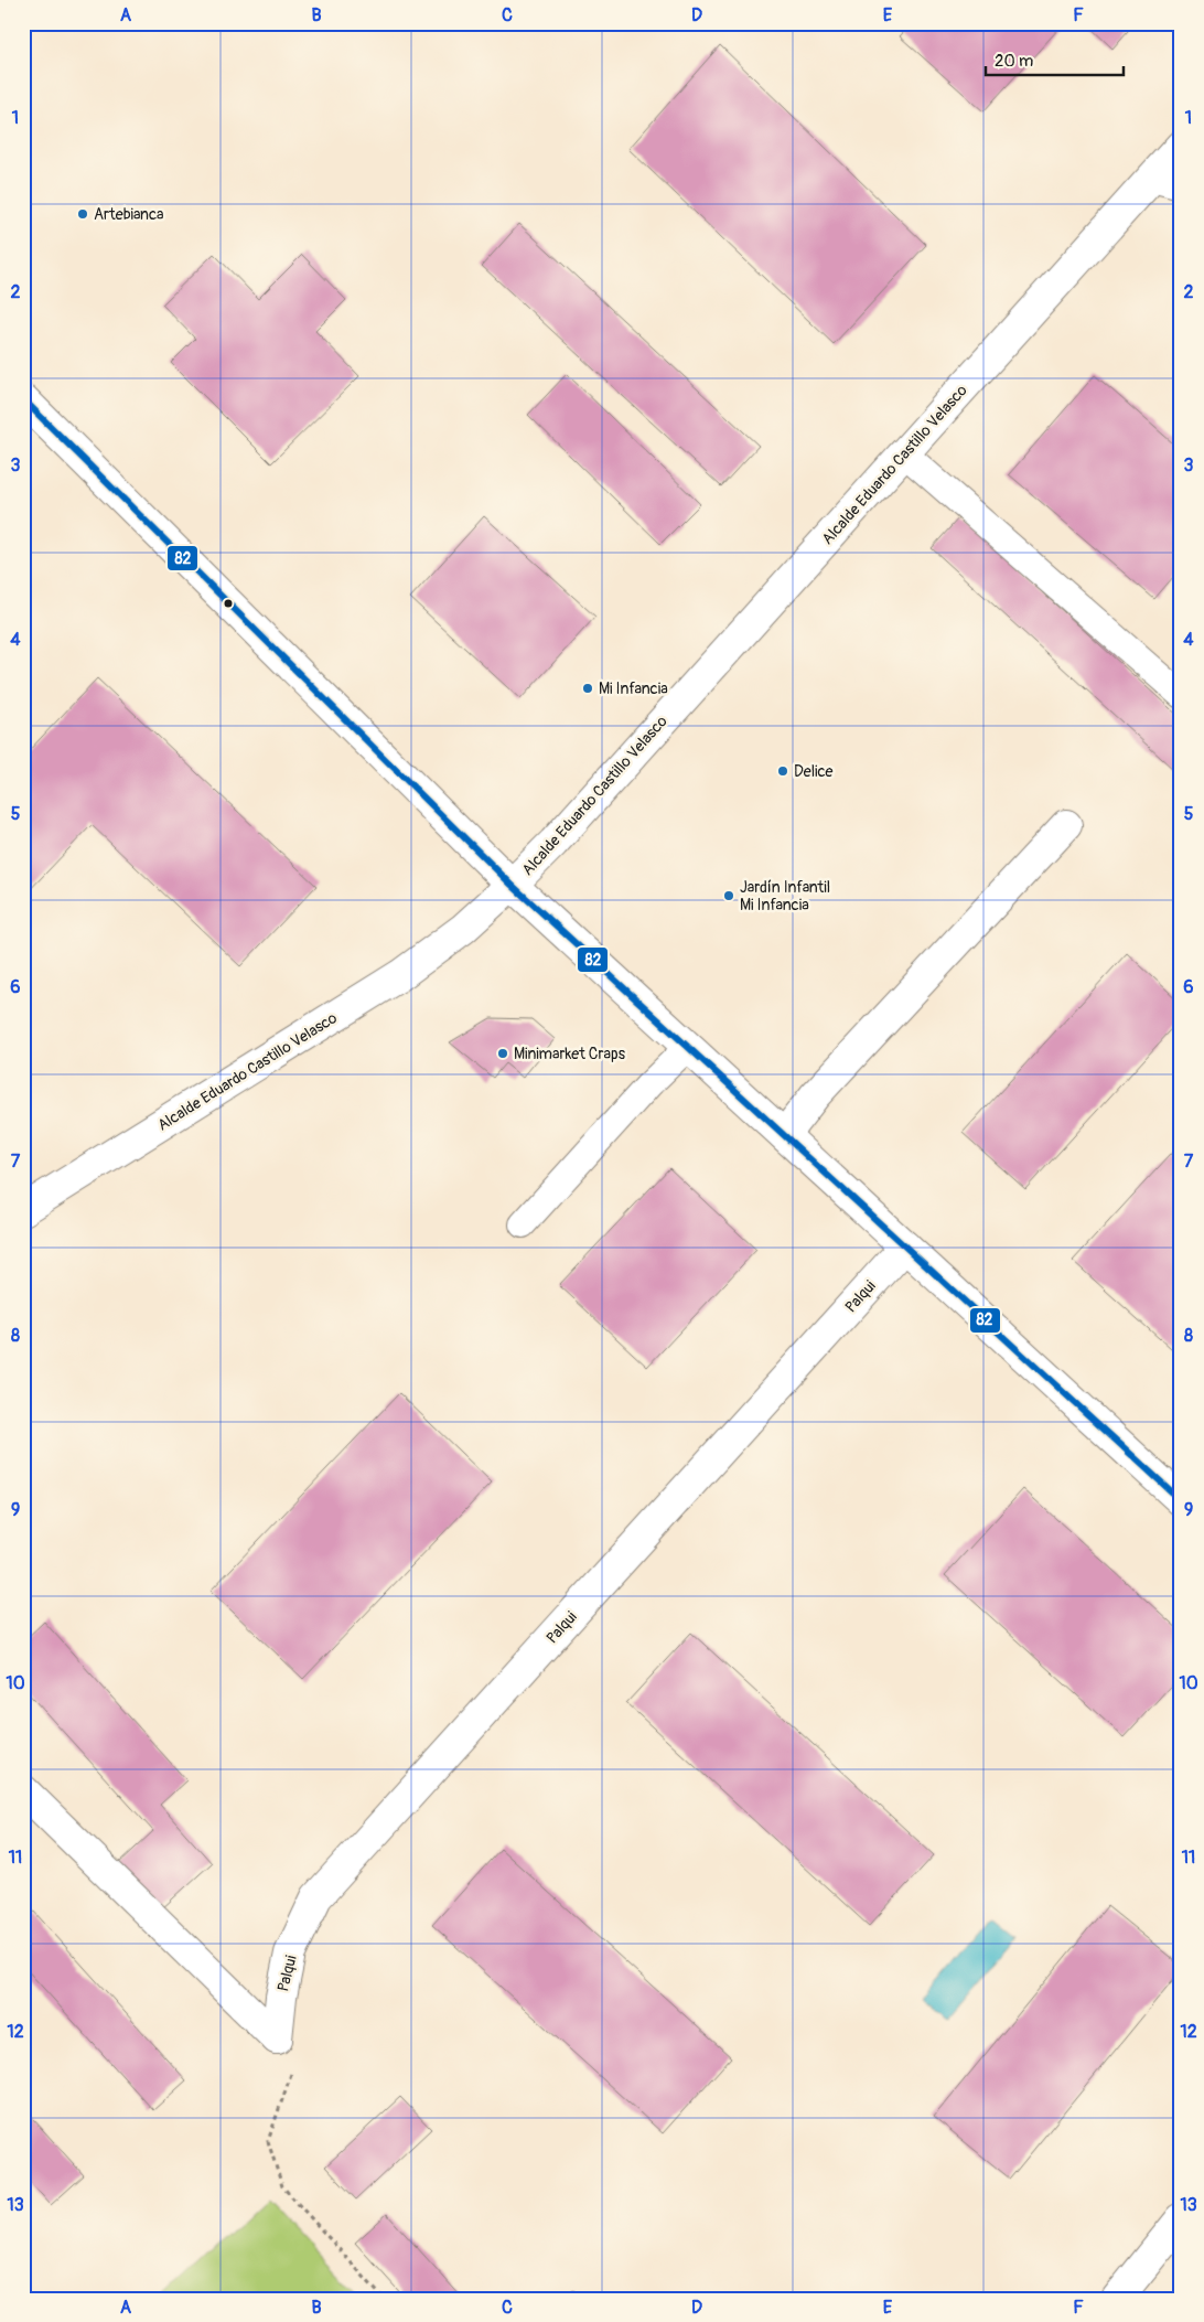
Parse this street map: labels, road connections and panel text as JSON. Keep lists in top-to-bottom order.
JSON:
{
  "streets": {
    "street": ["Alcalde Eduardo Castillo Velasco", "Palqui"]
  },
  "places": [
    "Artebianca",
    "Mi Infancia",
    "Delice",
    "Jardín Infantil Mi Infancia",
    "Minimarket Craps"
  ],
  "lines": ["transit line 82"],
  "scale_bar": "20 m",
  "grid": {
    "columns": [
      "A",
      "B",
      "C",
      "D",
      "E",
      "F"
    ],
    "rows": [
      "1",
      "2",
      "3",
      "4",
      "5",
      "6",
      "7",
      "8",
      "9",
      "10",
      "11",
      "12",
      "13"
    ]
  }
}
